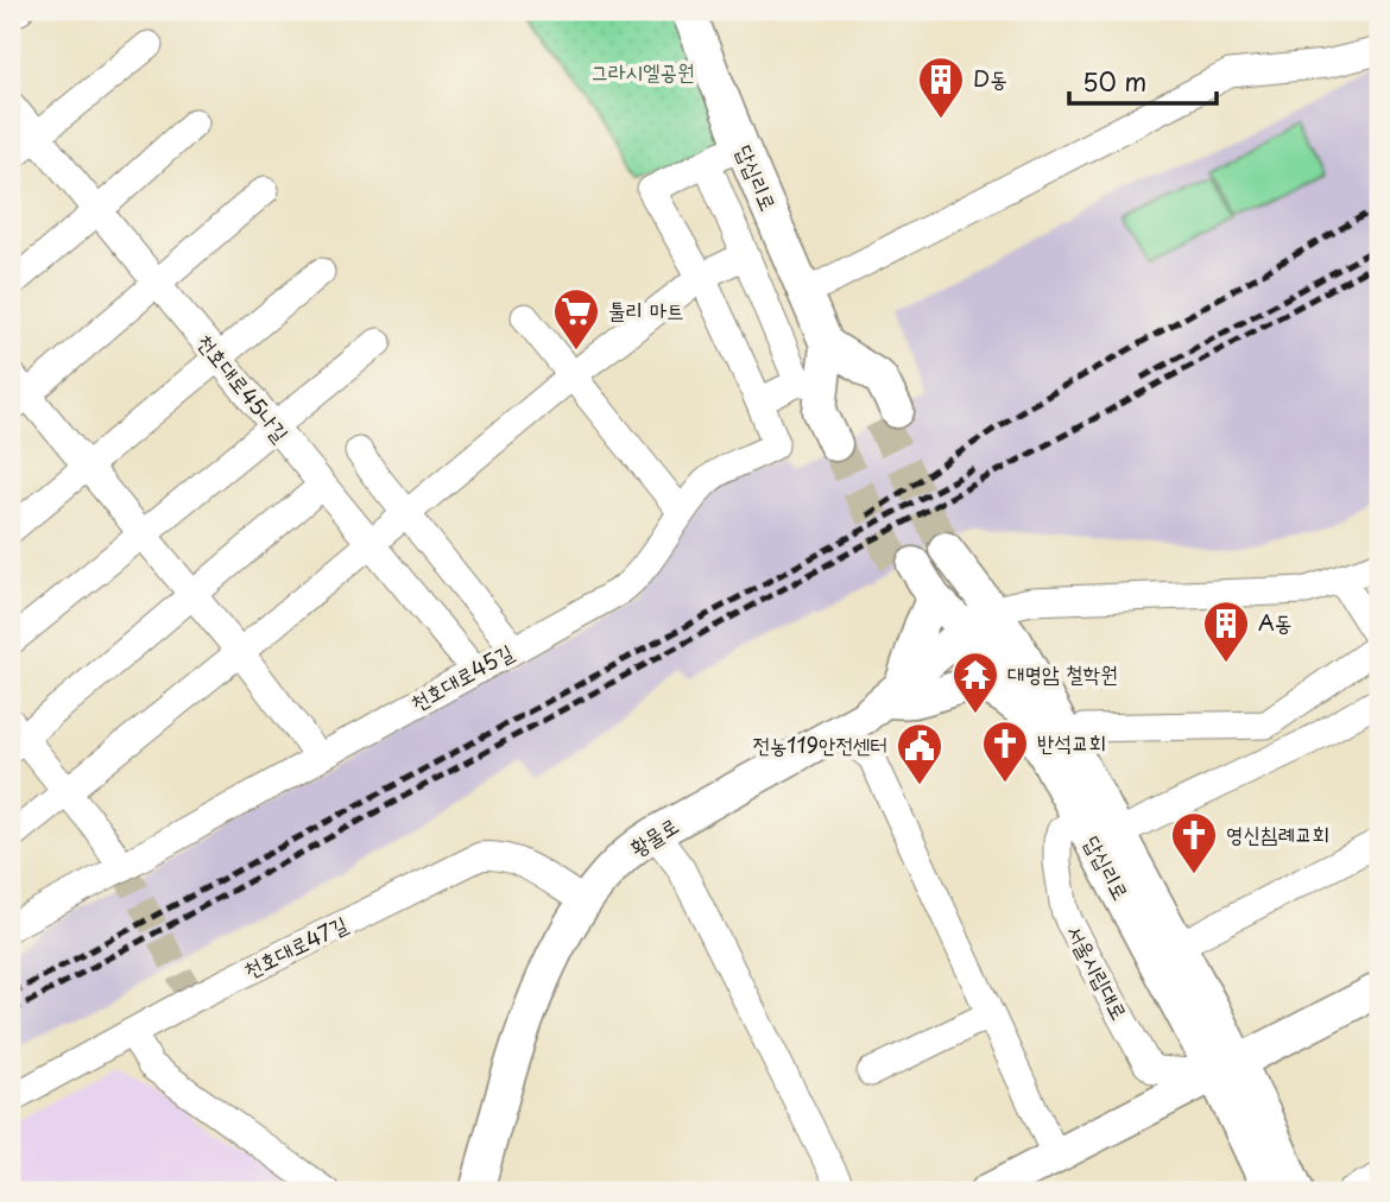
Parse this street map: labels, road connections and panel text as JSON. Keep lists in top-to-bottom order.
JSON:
{
  "streets": {
    "main road": ["답십리로", "황물로"],
    "street": [
      "천호대로45나길",
      "천호대로45길",
      "천호대로47길",
      "서울시립대로"
    ]
  },
  "crossings": [
    ["답십리로", "황물로"],
    ["답십리로", "서울시립대로"],
    ["천호대로45나길", "천호대로45길"],
    ["황물로", "천호대로47길"]
  ],
  "parks": ["그라시엘공원"],
  "places": {
    "building": ["D동", "A동"],
    "supermarket": ["툴리 마트"],
    "temple": ["대명암 철학원"],
    "church": ["반석교회", "영신침례교회"],
    "public building": ["전농119안전센터"]
  },
  "scale_bar": "50 m"
}
